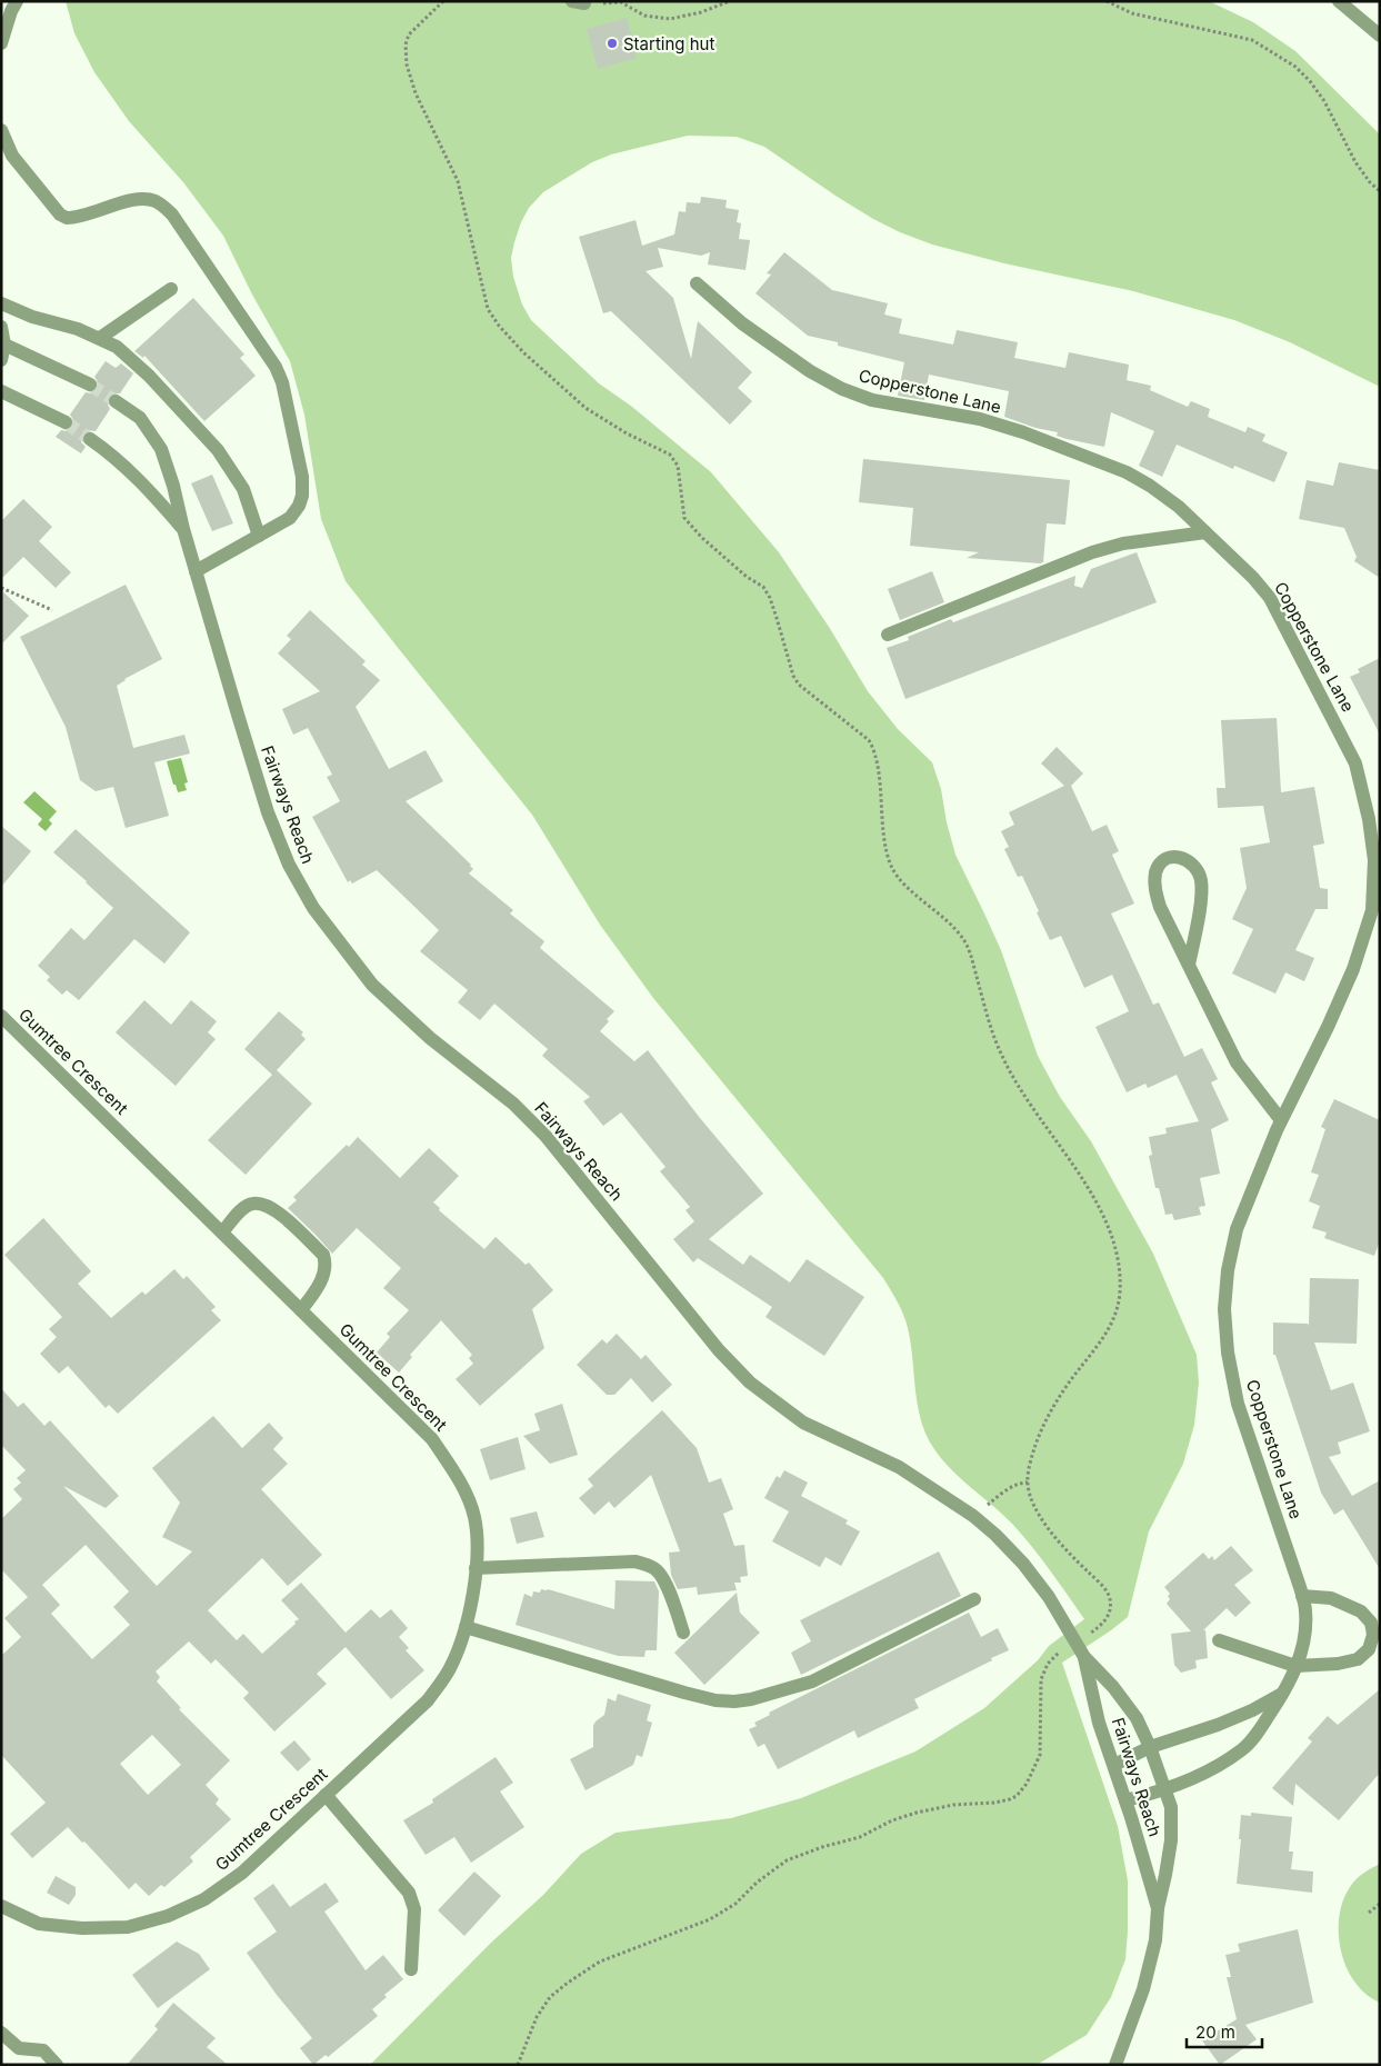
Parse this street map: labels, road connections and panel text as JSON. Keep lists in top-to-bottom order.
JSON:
{
  "streets": {
    "street": ["Copperstone Lane", "Fairways Reach", "Gumtree Crescent"]
  },
  "crossings": [
    ["Copperstone Lane", "Fairways Reach"]
  ],
  "places": ["Starting hut"],
  "scale_bar": "20 m"
}
